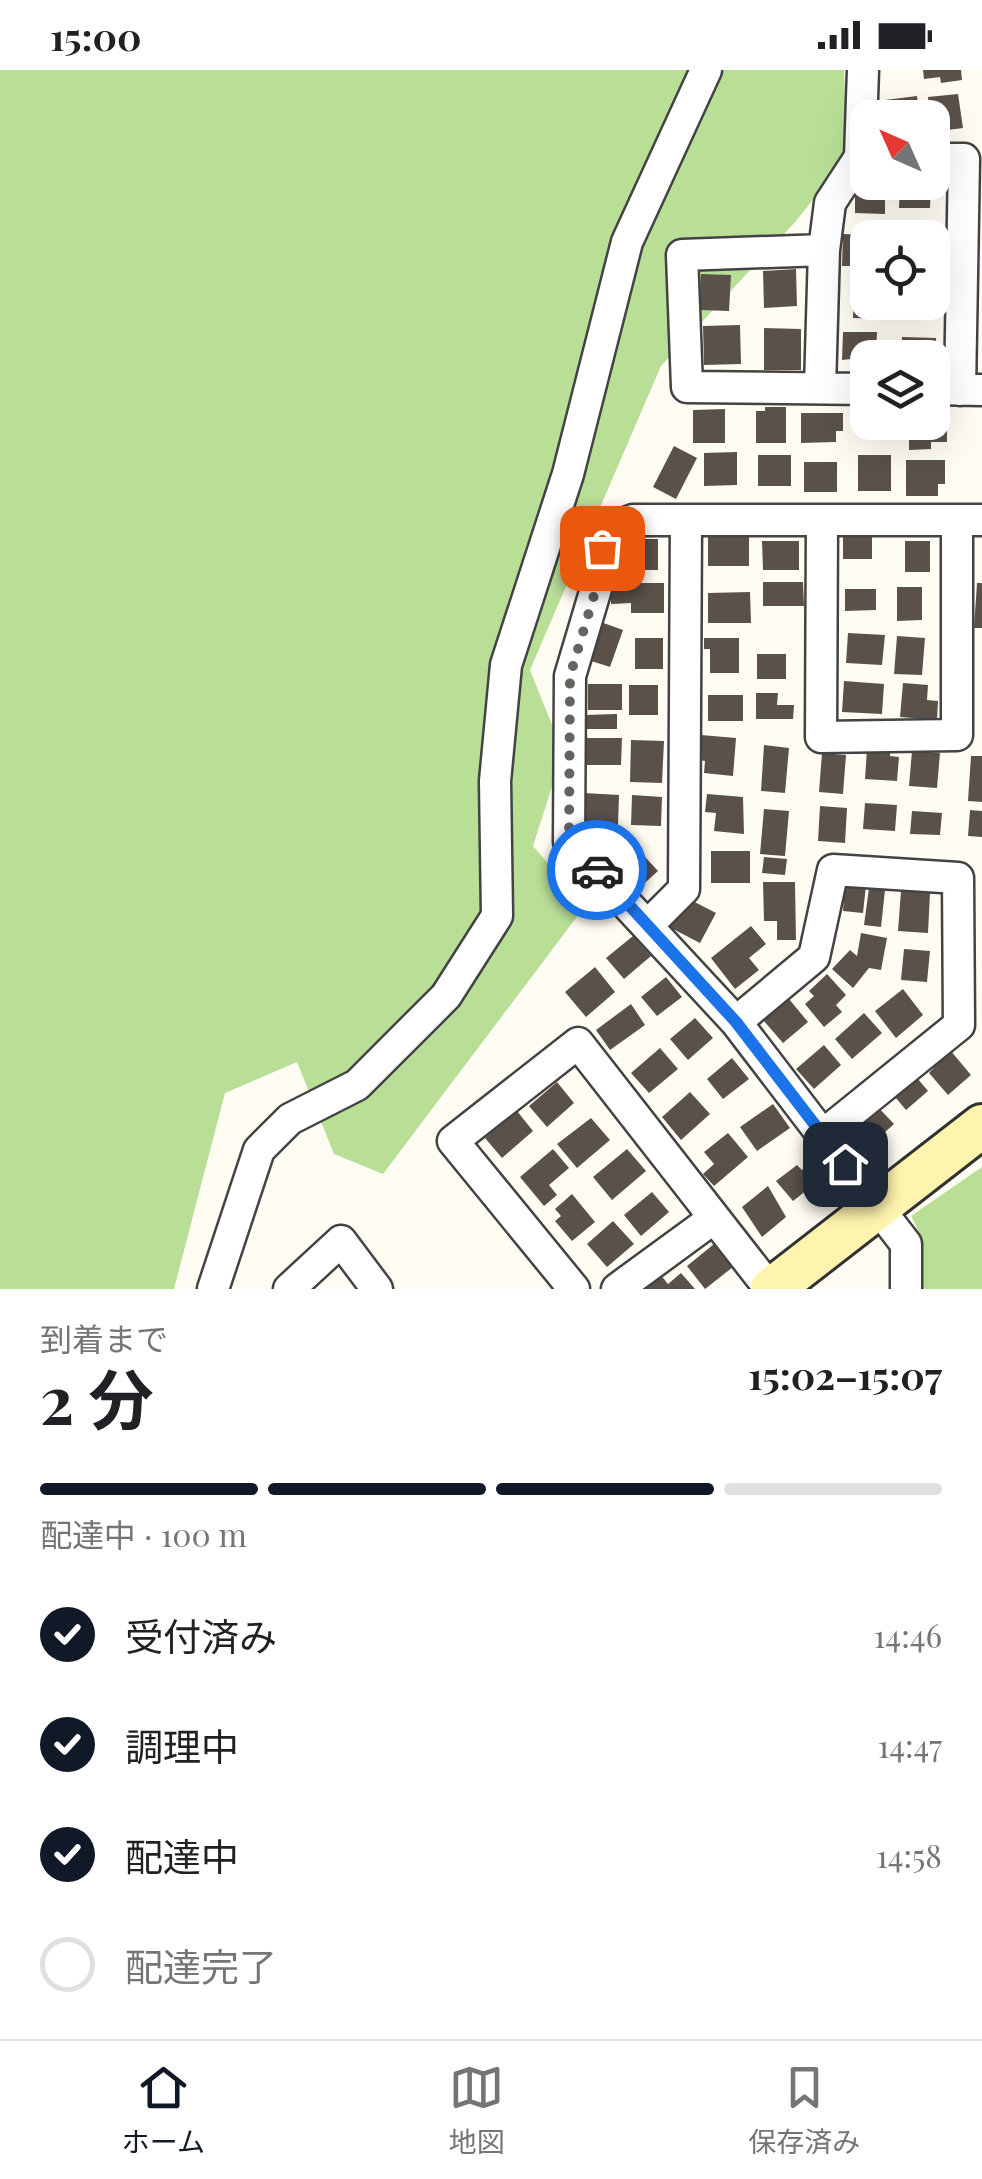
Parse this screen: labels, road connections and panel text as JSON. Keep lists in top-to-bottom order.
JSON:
{
  "north": "top left",
  "page": {
    "status": "15:00",
    "heading": ["2 分", "到着まで", "15:02–15:07"],
    "bar": "配達中 · 100 m",
    "list": [
      ["受付済み", "14:46"],
      ["調理中", "14:47"],
      ["配達中", "14:58"],
      "配達完了"
    ],
    "tabs": ["ホーム", "地図", "保存済み"]
  }
}
